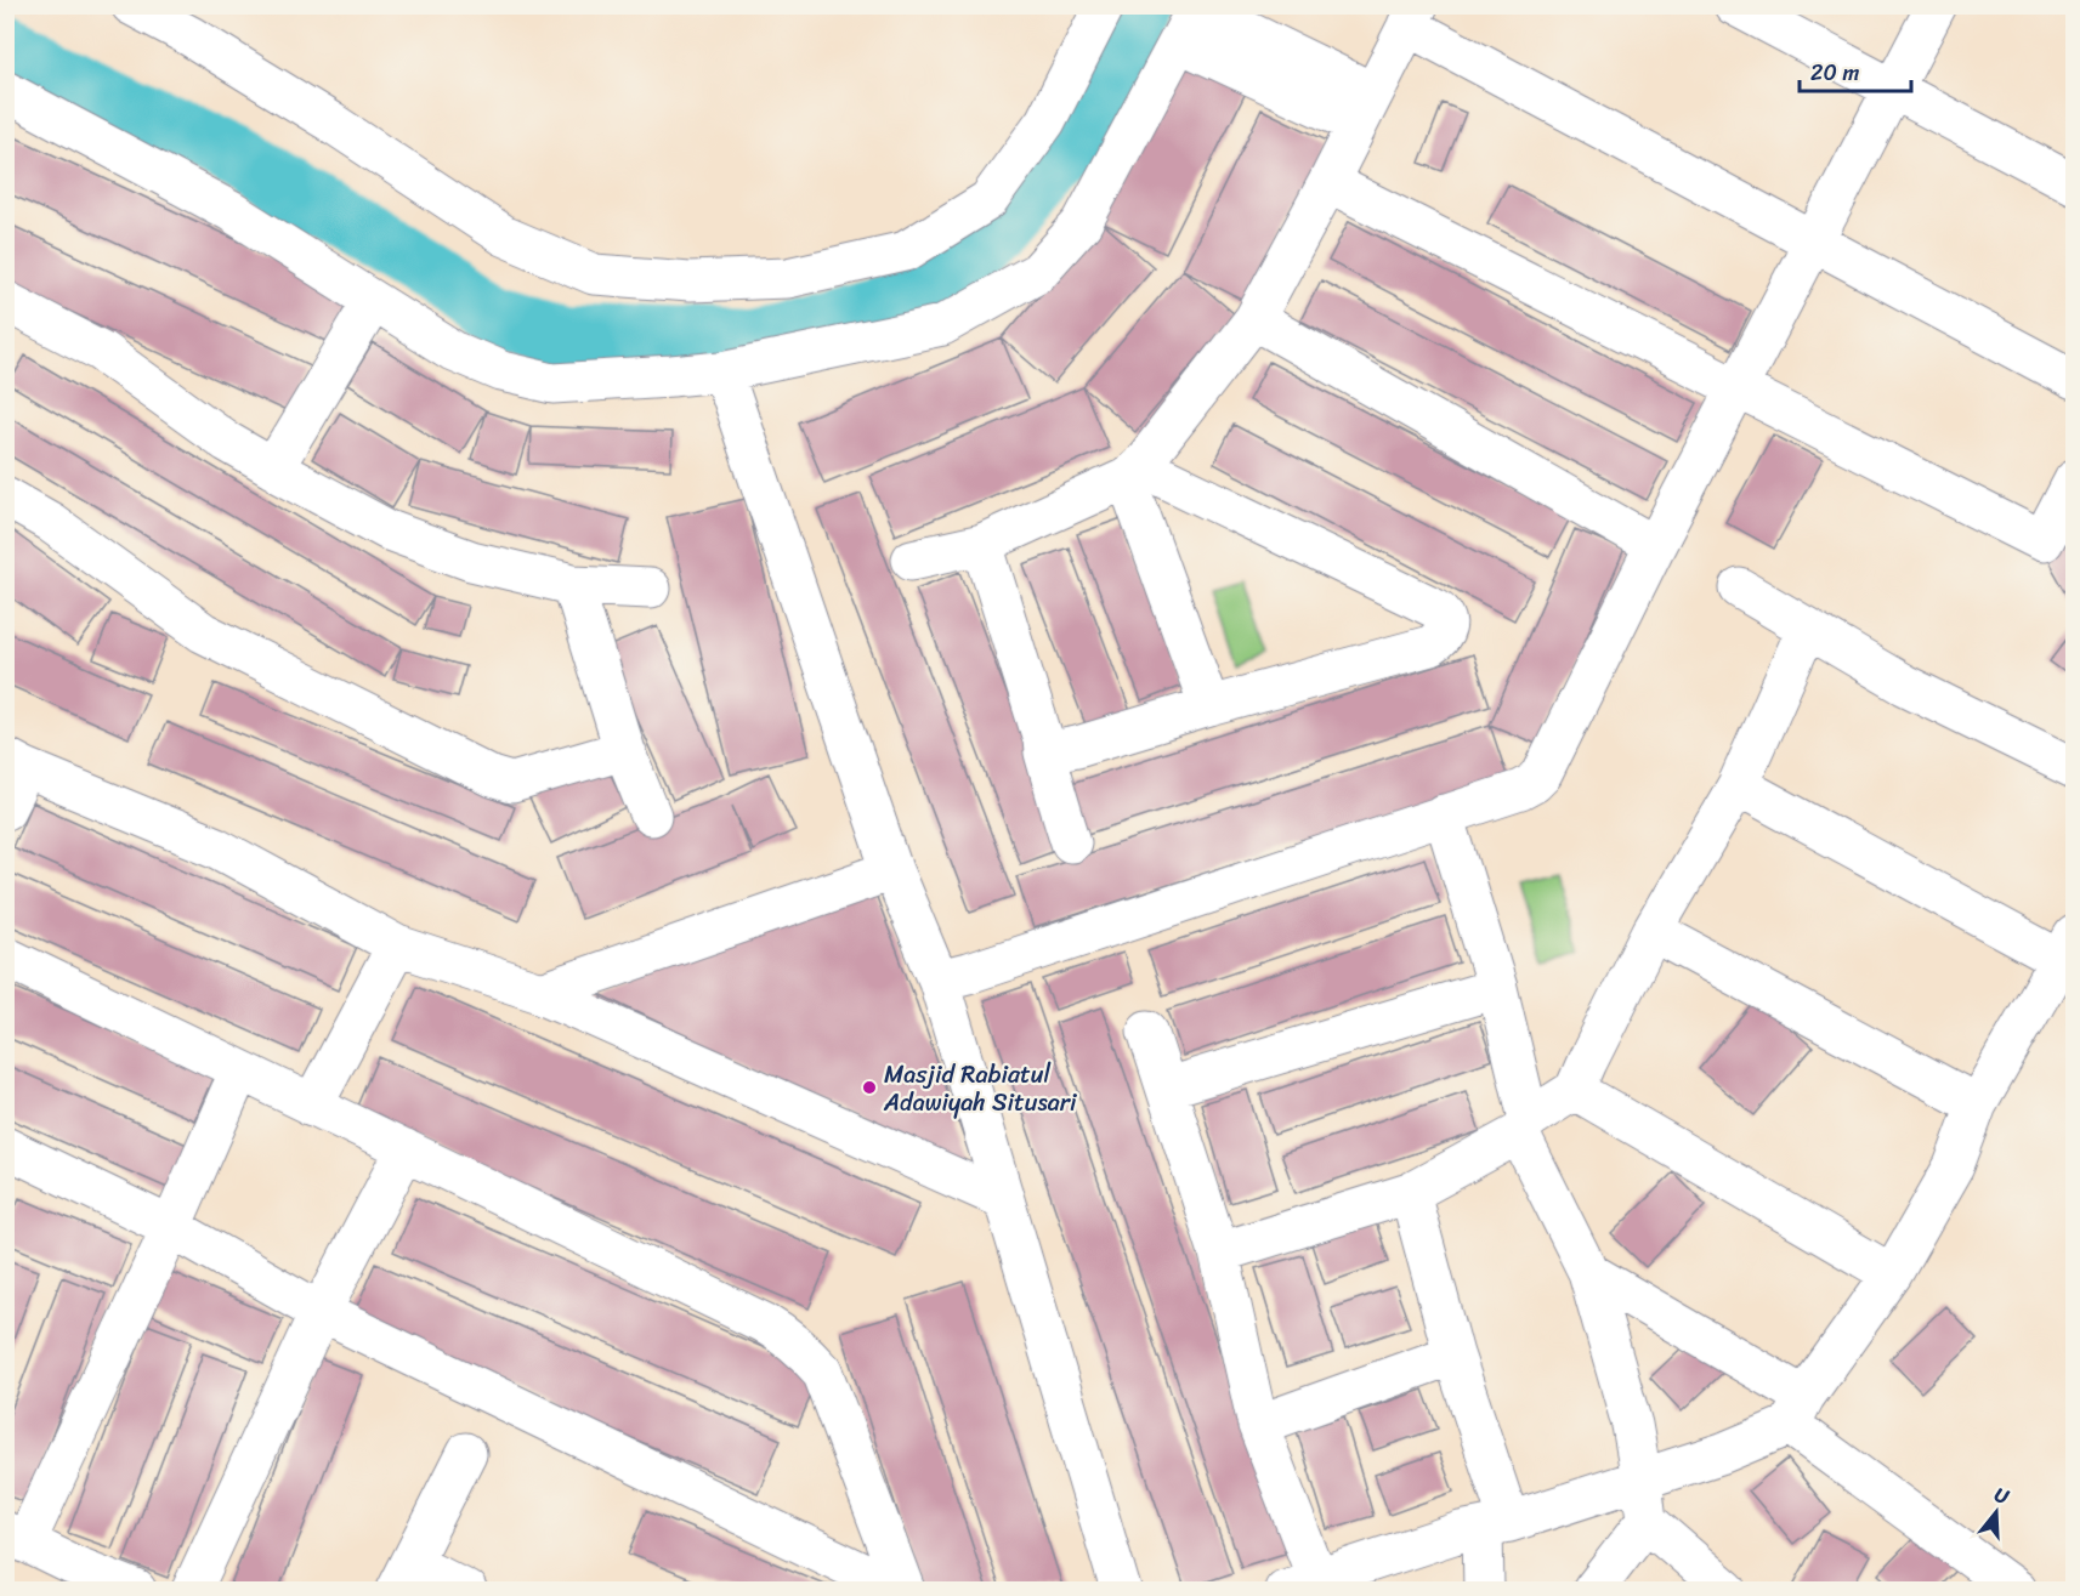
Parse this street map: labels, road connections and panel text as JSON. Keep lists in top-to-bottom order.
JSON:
{
  "places": ["Masjid Rabiatul Adawiyah Situsari"],
  "scale_bar": "20 m",
  "north": "top"
}
